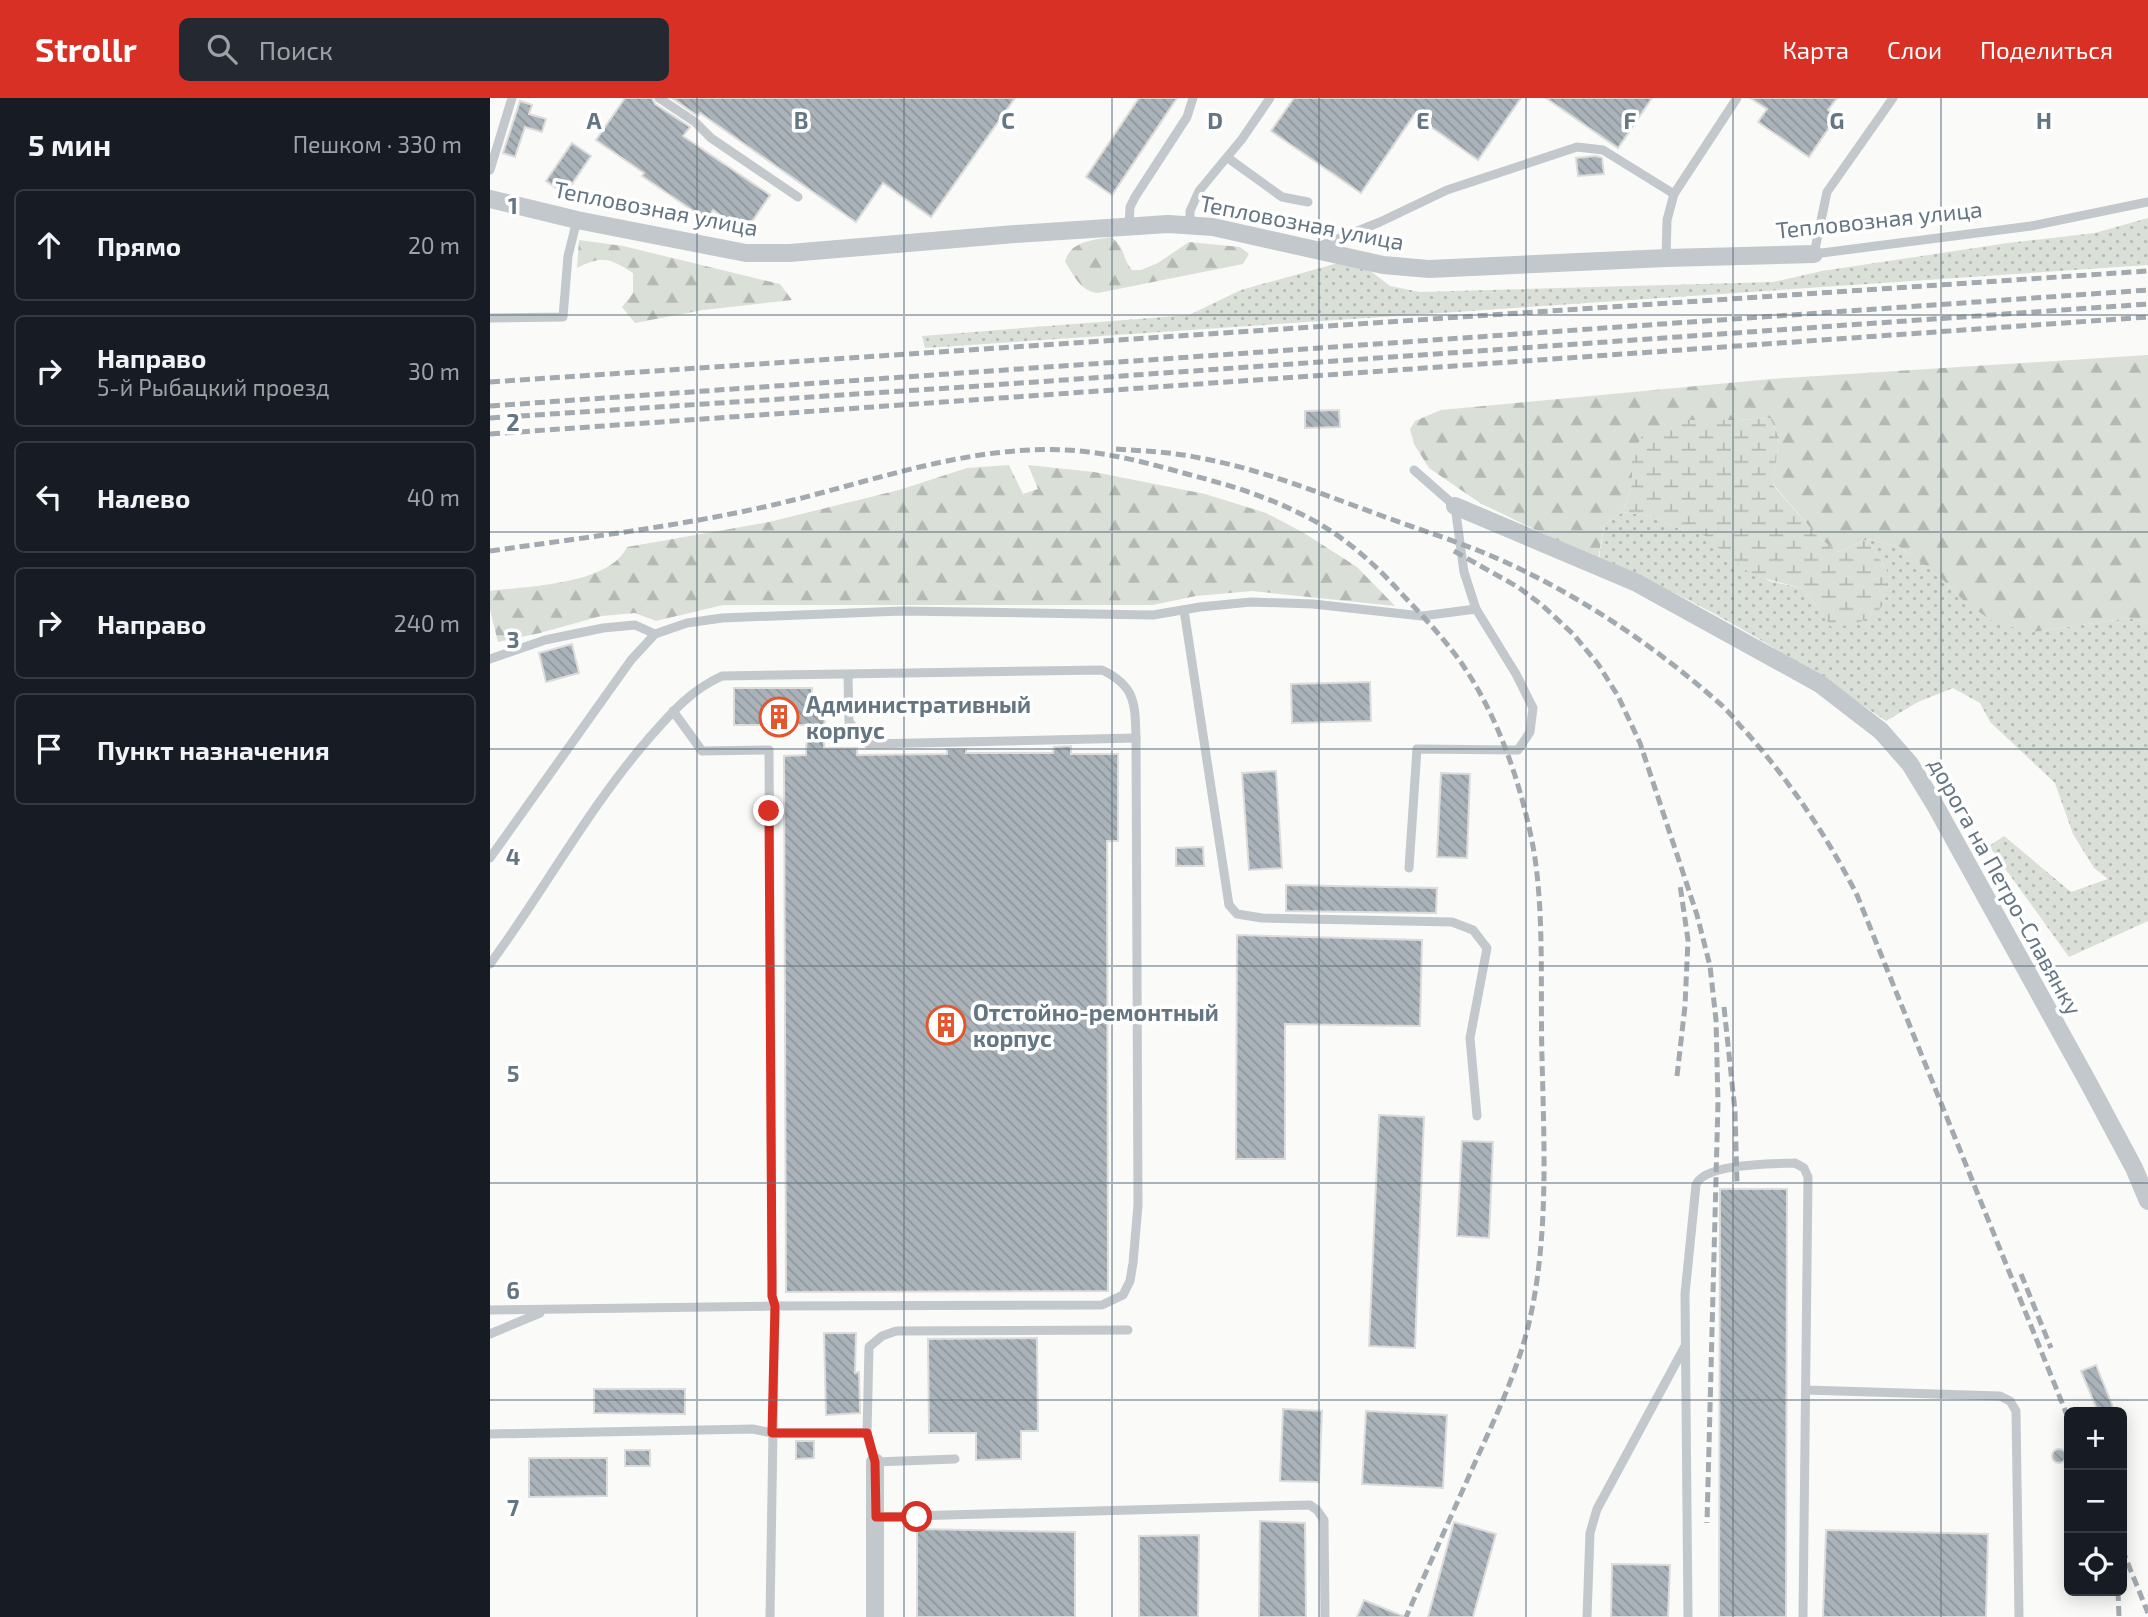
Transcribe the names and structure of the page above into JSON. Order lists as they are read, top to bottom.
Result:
{
  "streets": {
    "street": ["Тепловозная улица", "дорога на Петро-Славянку"]
  },
  "places": {
    "building": ["Административный корпус", "Отстойно-ремонтный корпус"]
  },
  "page": {
    "header": "Strollr",
    "search": "Поиск",
    "nav": ["Карта", "Слои", "Поделиться"],
    "heading": ["5 мин", "Пешком · 330 m"],
    "list": [
      ["Прямо", "20 m"],
      ["Направо", "5-й Рыбацкий проезд", "30 m"],
      ["Налево", "40 m"],
      ["Направо", "240 m"],
      "Пункт назначения"
    ],
    "map_buttons": ["+", "−"]
  },
  "grid": {
    "columns": [
      "A",
      "B",
      "C",
      "D",
      "E",
      "F",
      "G",
      "H"
    ],
    "rows": [
      "1",
      "2",
      "3",
      "4",
      "5",
      "6",
      "7"
    ]
  }
}
